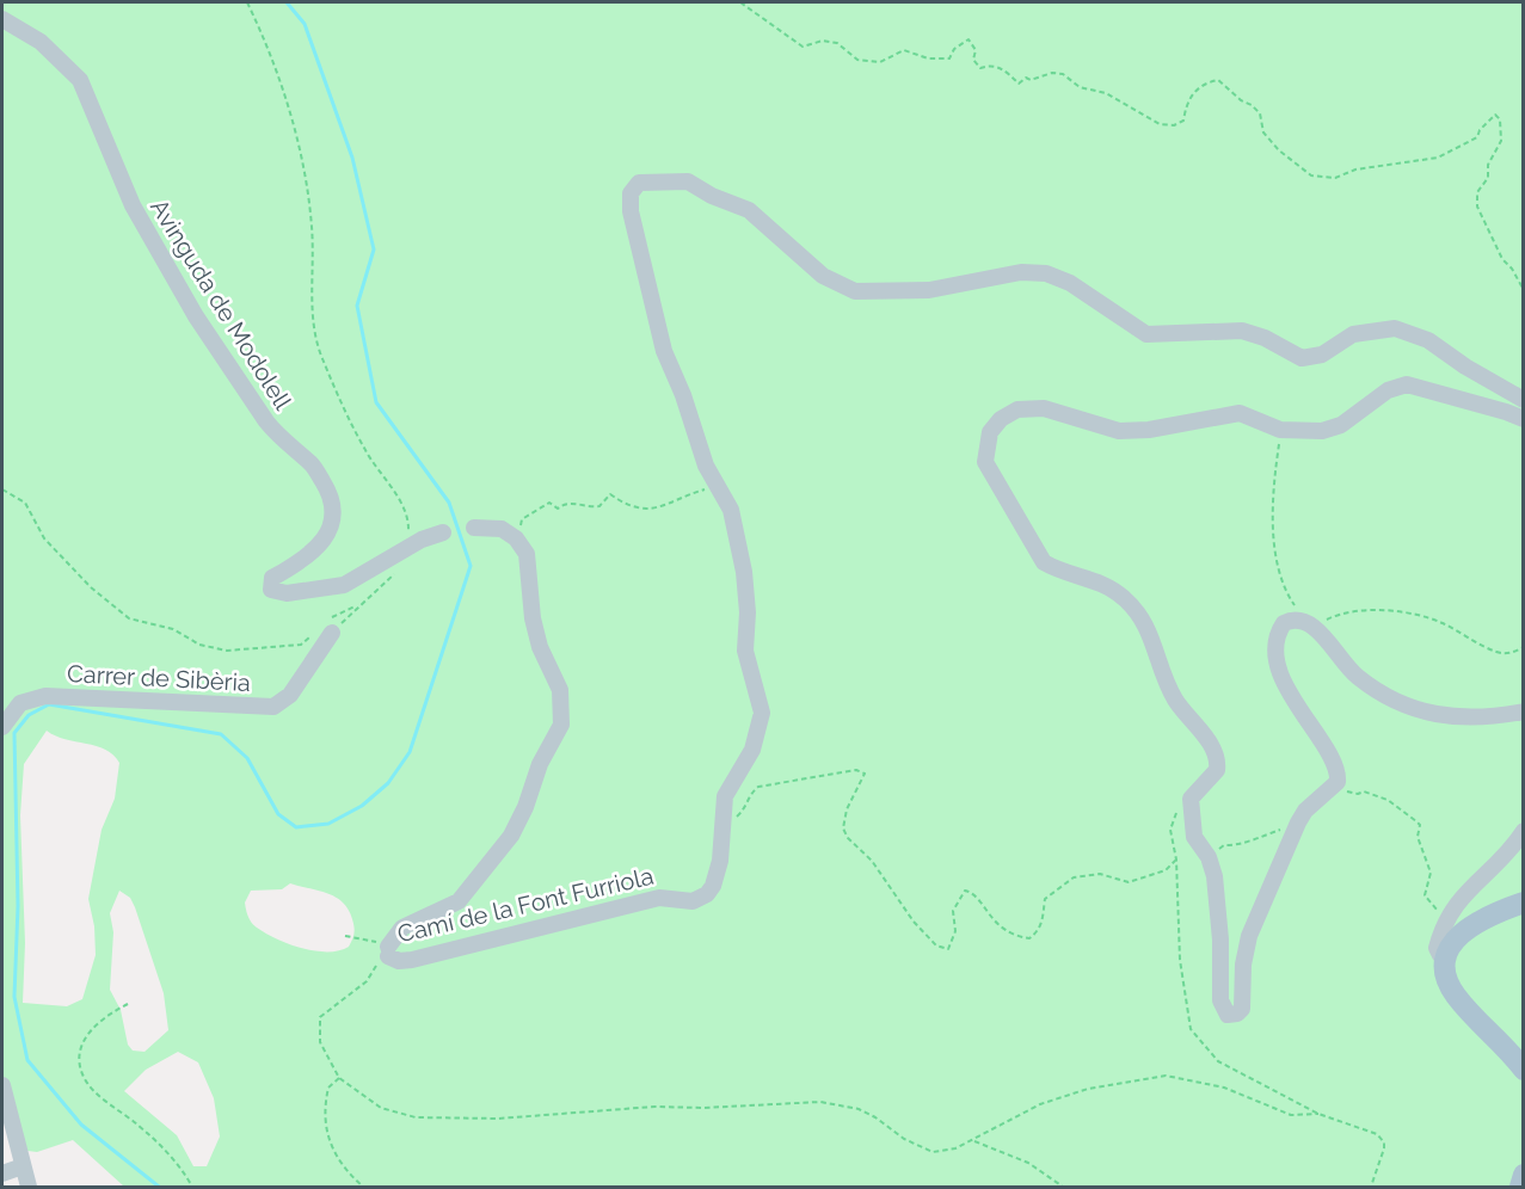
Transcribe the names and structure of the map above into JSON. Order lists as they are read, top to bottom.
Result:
{
  "streets": {
    "street": ["Avinguda de Modolell", "Carrer de Sibèria", "Camí de la Font Furriola"]
  }
}
